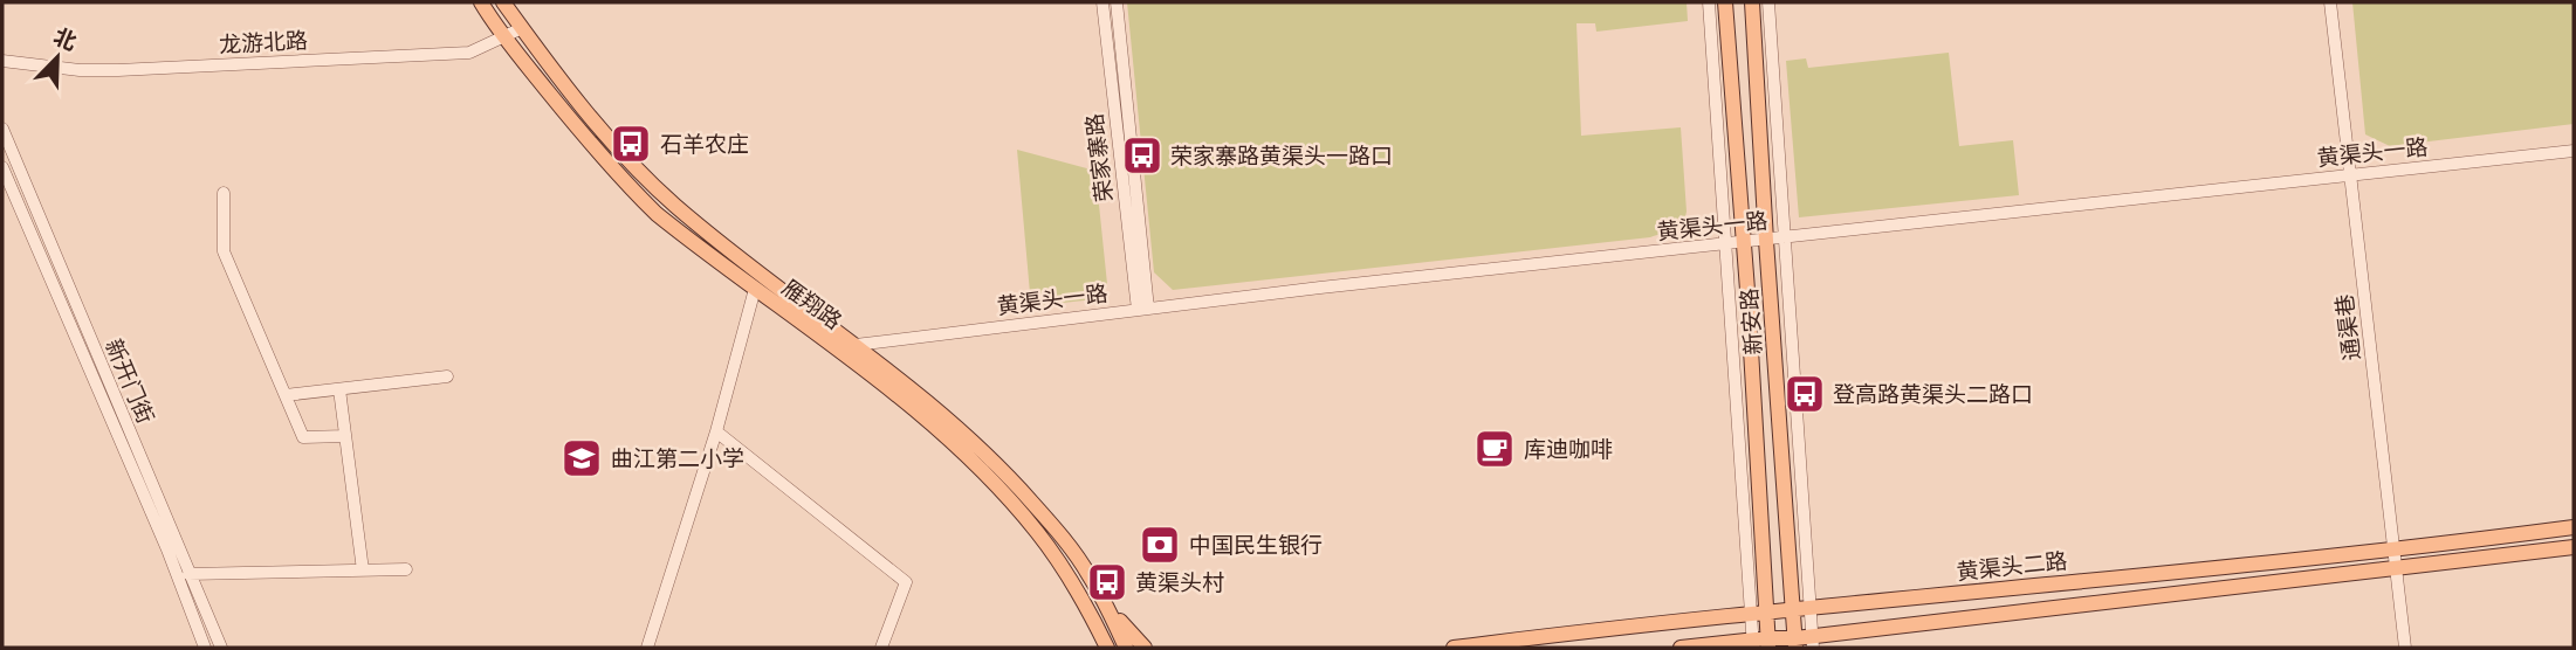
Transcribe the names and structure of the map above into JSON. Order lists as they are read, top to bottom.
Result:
{
  "streets": {
    "main road": ["雁翔路", "新安路", "黄渠头二路"],
    "street": [
      "龙游北路",
      "黄渠头一路",
      "荣家寨路",
      "通渠巷",
      "新开门街"
    ]
  },
  "crossings": [
    ["龙游北路", "雁翔路"],
    ["黄渠头一路", "荣家寨路"],
    ["黄渠头一路", "雁翔路"],
    ["黄渠头一路", "新安路"],
    ["黄渠头一路", "通渠巷"],
    ["新安路", "黄渠头二路"],
    ["通渠巷", "黄渠头二路"]
  ],
  "places": {
    "bus stop": [
      "石羊农庄",
      "荣家寨路黄渠头一路口",
      "登高路黄渠头二路口",
      "黄渠头村"
    ],
    "cafe": ["库迪咖啡"],
    "school or university": ["曲江第二小学"],
    "bank": ["中国民生银行"]
  },
  "north": "top right"
}
